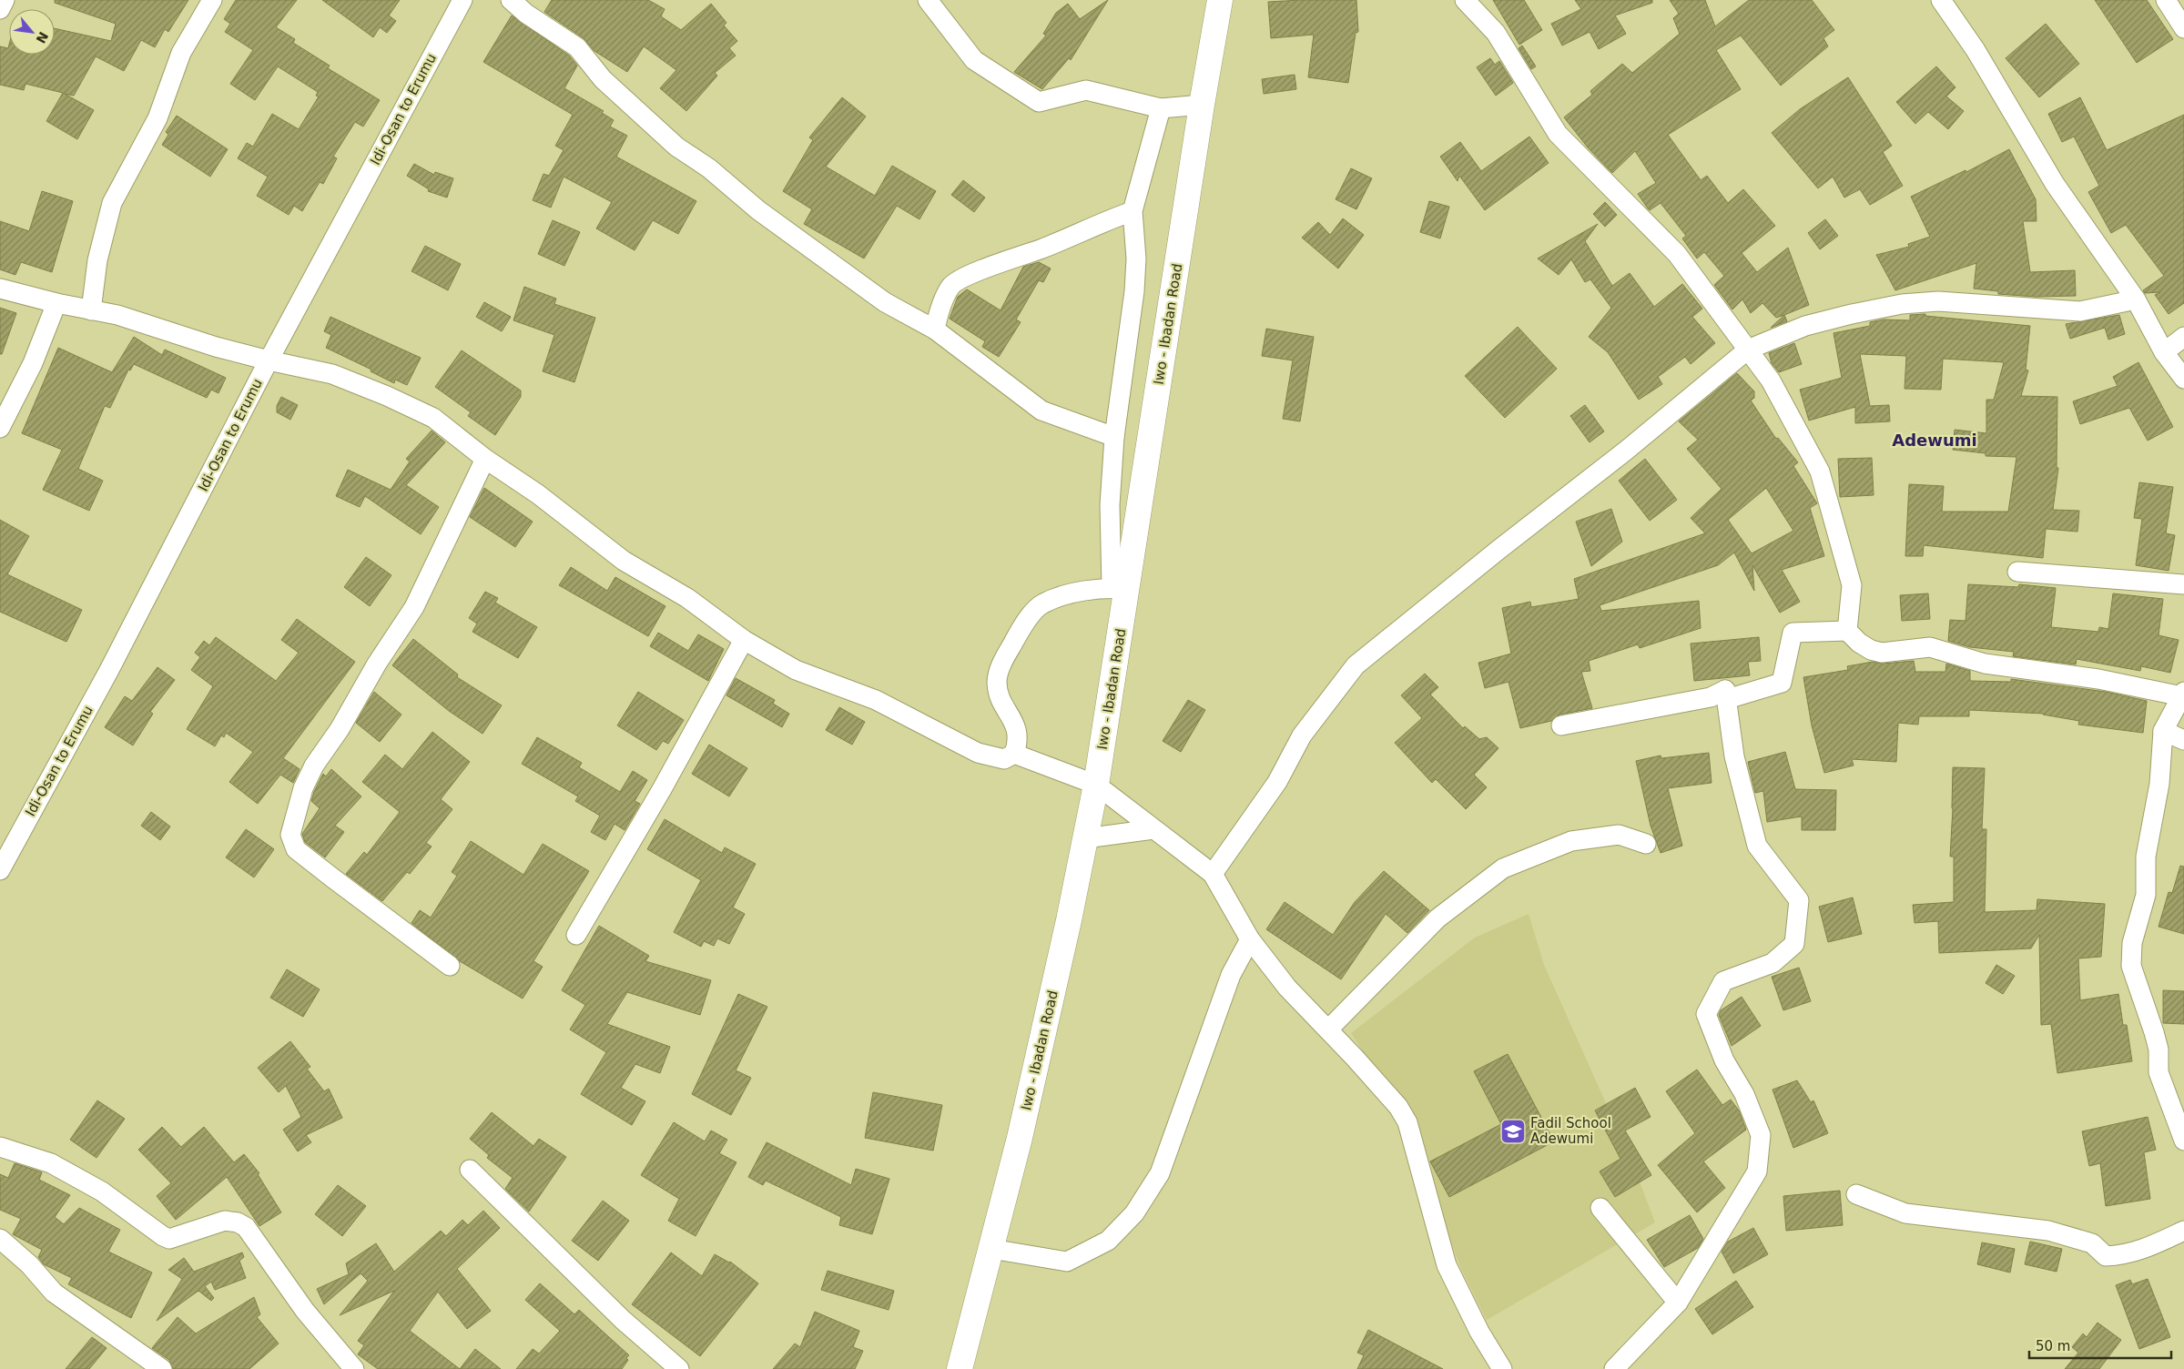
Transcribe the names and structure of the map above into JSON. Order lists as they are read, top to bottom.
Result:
{
  "streets": {
    "main road": ["Iwo - Ibadan Road"],
    "street": ["Idi-Osan to Erumu"]
  },
  "districts": ["Adewumi"],
  "places": {
    "school or university": ["Fadil School Adewumi"]
  },
  "scale_bar": "50 m",
  "north": "bottom right"
}
